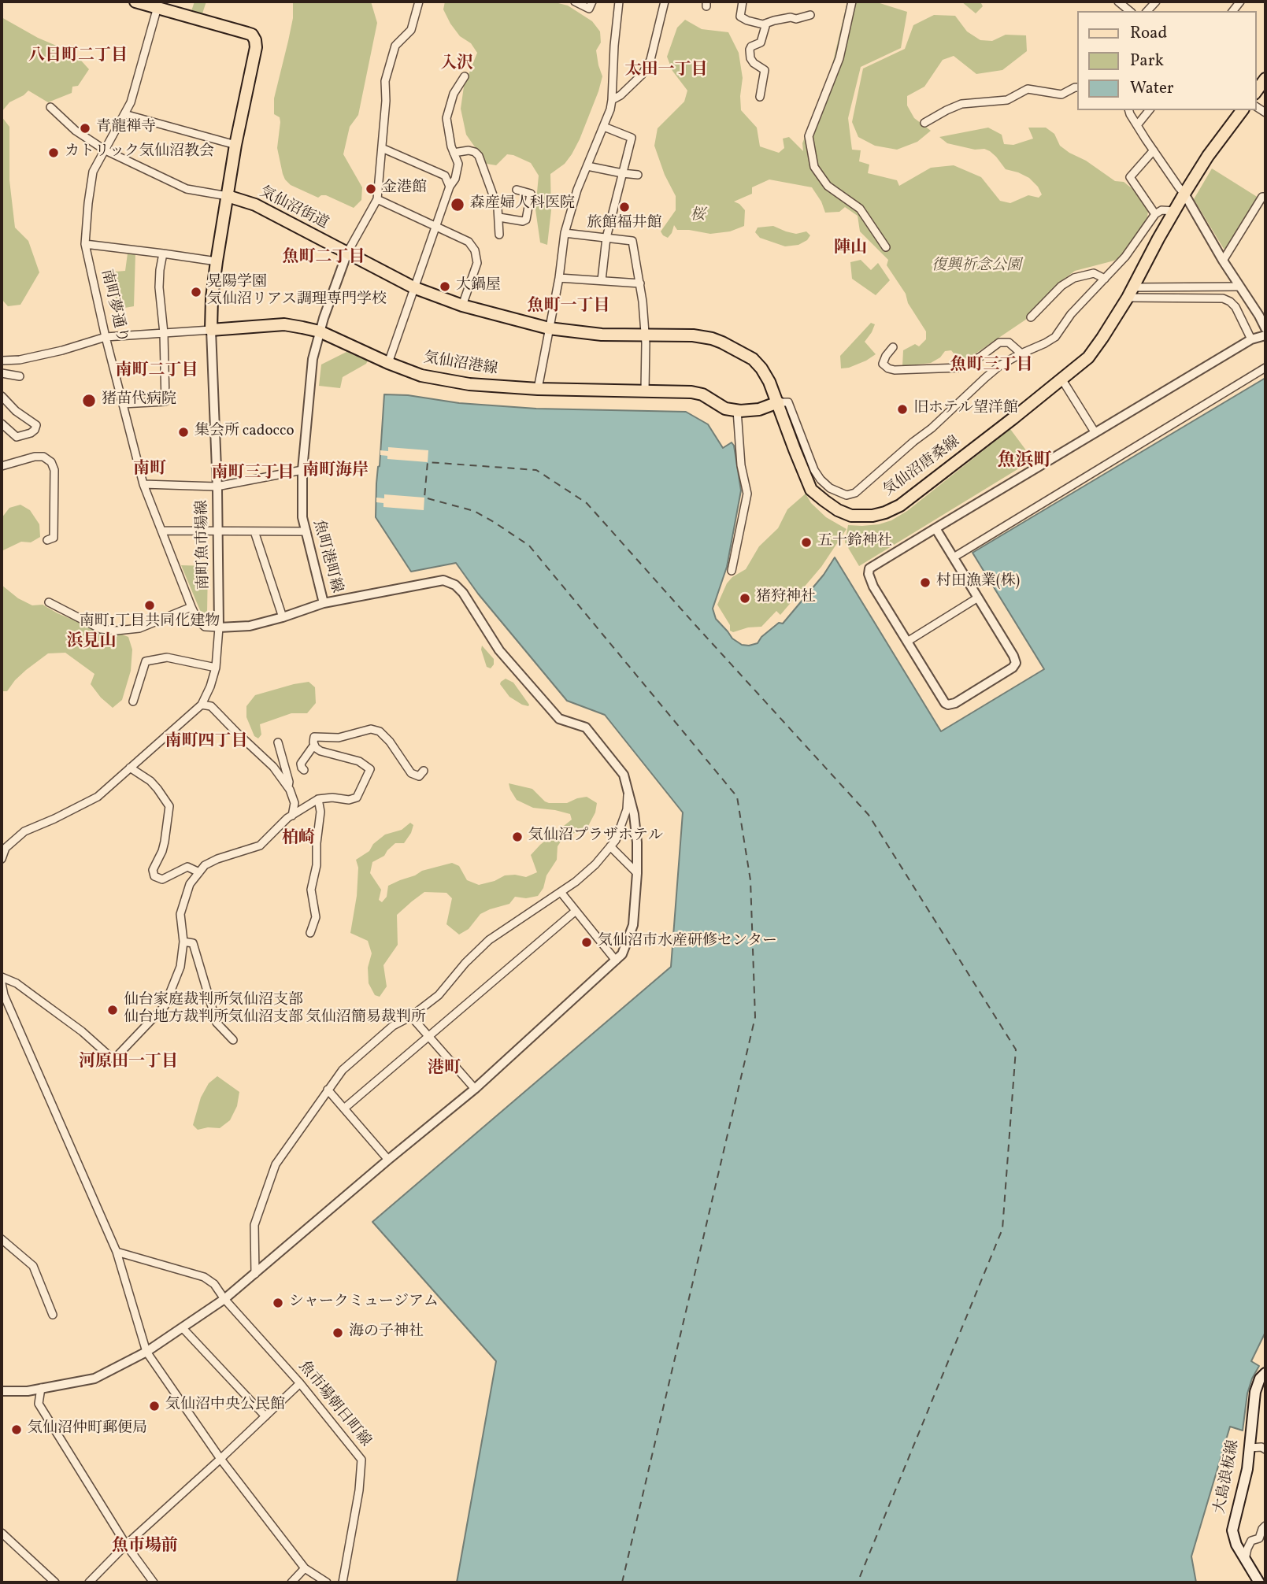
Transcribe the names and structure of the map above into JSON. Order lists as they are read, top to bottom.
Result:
{
  "streets": {
    "main road": [
      "気仙沼街道",
      "気仙沼港線",
      "気仙沼唐桑線",
      "大島浪板線"
    ],
    "street": [
      "南町夢通り",
      "南町魚市場線",
      "魚町港町線",
      "魚市場朝日町線"
    ]
  },
  "crossings": [
    ["気仙沼街道", "気仙沼唐桑線"],
    ["気仙沼街道", "魚町港町線"],
    ["南町夢通り", "南町魚市場線"],
    ["気仙沼港線", "気仙沼唐桑線"],
    ["気仙沼港線", "南町魚市場線"],
    ["気仙沼港線", "魚町港町線"]
  ],
  "districts": [
    "八日町二丁目",
    "入沢",
    "太田一丁目",
    "陣山",
    "魚町二丁目",
    "魚町一丁目",
    "魚町三丁目",
    "南町二丁目",
    "魚浜町",
    "南町",
    "南町海岸",
    "南町三丁目",
    "浜見山",
    "南町四丁目",
    "柏崎",
    "河原田一丁目",
    "港町",
    "魚市場前"
  ],
  "parks": ["桜", "復興祈念公園"],
  "places": [
    "青龍禅寺",
    "カトリック気仙沼教会",
    "金港館",
    "森産婦人科医院",
    "旅館福井館",
    "大鍋屋",
    "晃陽学園 気仙沼リアス調理専門学校",
    "猪苗代病院",
    "旧ホテル望洋館",
    "集会所 cadocco",
    "五十鈴神社",
    "村田漁業(株)",
    "猪狩神社",
    "南町1丁目共同化建物",
    "気仙沼プラザホテル",
    "気仙沼市水産研修センター",
    "仙台家庭裁判所気仙沼支部 仙台地方裁判所気仙沼支部 気仙沼簡易裁判所",
    "シャークミュージアム",
    "海の子神社",
    "気仙沼中央公民館",
    "気仙沼仲町郵便局"
  ],
  "legend": ["Road", "Park", "Water"]
}
